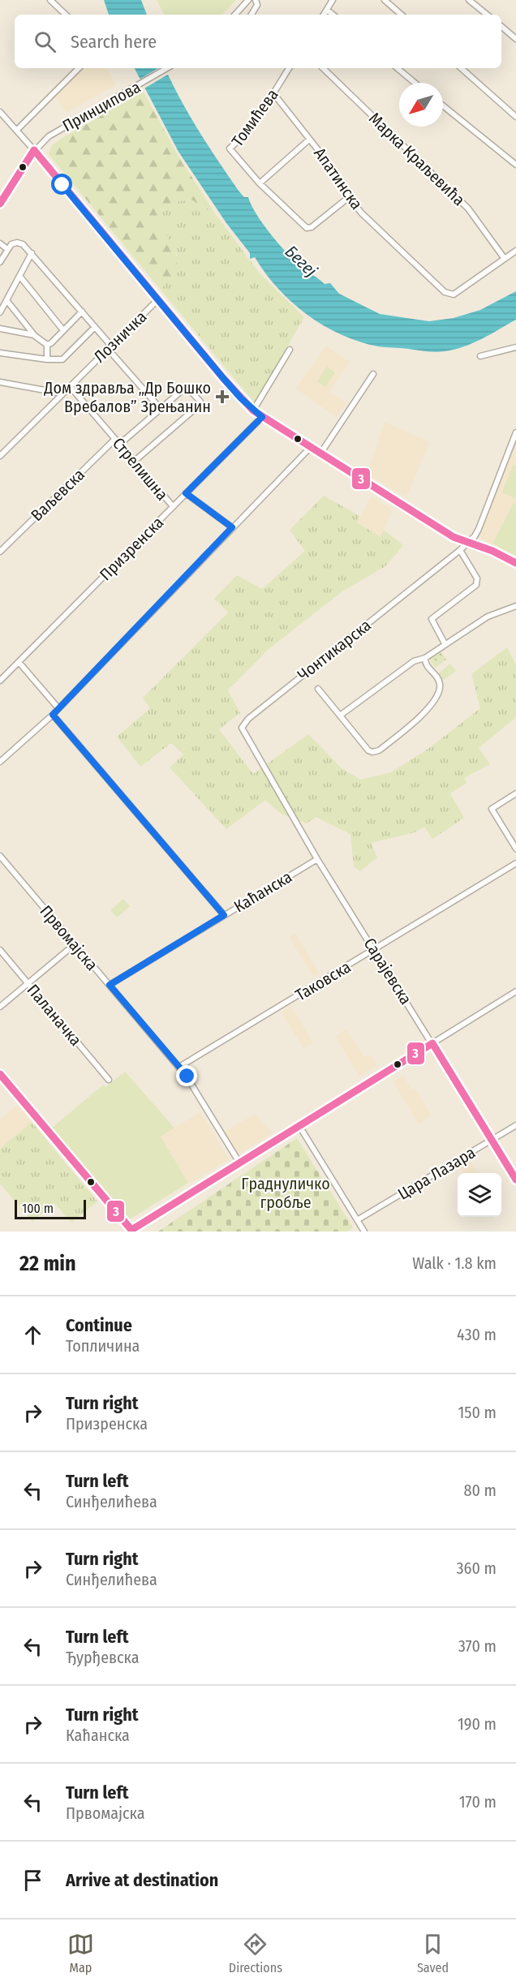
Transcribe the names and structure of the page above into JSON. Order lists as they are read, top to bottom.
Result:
{
  "streets": {
    "street": [
      "Принципова",
      "Томићева",
      "Марка Краљевића",
      "Апатинска",
      "Лозничка",
      "Стрелишна",
      "Ваљевска",
      "Призренска",
      "Чонтикарска",
      "Каћанска",
      "Првомајска",
      "Сарајевска",
      "Таковска",
      "Паланачка",
      "Цара Лазара"
    ]
  },
  "crossings": [
    ["Томићева", "Апатинска"],
    ["Марка Краљевића", "Апатинска"],
    ["Лозничка", "Стрелишна"],
    ["Стрелишна", "Ваљевска"],
    ["Стрелишна", "Призренска"],
    ["Чонтикарска", "Сарајевска"],
    ["Каћанска", "Првомајска"],
    ["Каћанска", "Сарајевска"],
    ["Првомајска", "Таковска"],
    ["Сарајевска", "Таковска"],
    ["Сарајевска", "Цара Лазара"]
  ],
  "water": ["Бегеј"],
  "parks": ["Граднуличко гробље"],
  "places": {
    "health": ["Дом здравља „Др Бошко Вребалов” Зрењанин"]
  },
  "lines": ["transit line 3"],
  "scale_bar": "100 m",
  "north": "bottom left",
  "page": {
    "search": "Search here",
    "scale": "100 m",
    "heading": ["22 min", "Walk · 1.8 km"],
    "list": [
      ["Continue", "Топличина", "430 m"],
      ["Turn right", "Призренска", "150 m"],
      ["Turn left", "Синђелићева", "80 m"],
      ["Turn right", "Синђелићева", "360 m"],
      ["Turn left", "Ђурђевска", "370 m"],
      ["Turn right", "Каћанска", "190 m"],
      ["Turn left", "Првомајска", "170 m"],
      "Arrive at destination"
    ],
    "nav": ["Map", "Directions", "Saved"]
  }
}
